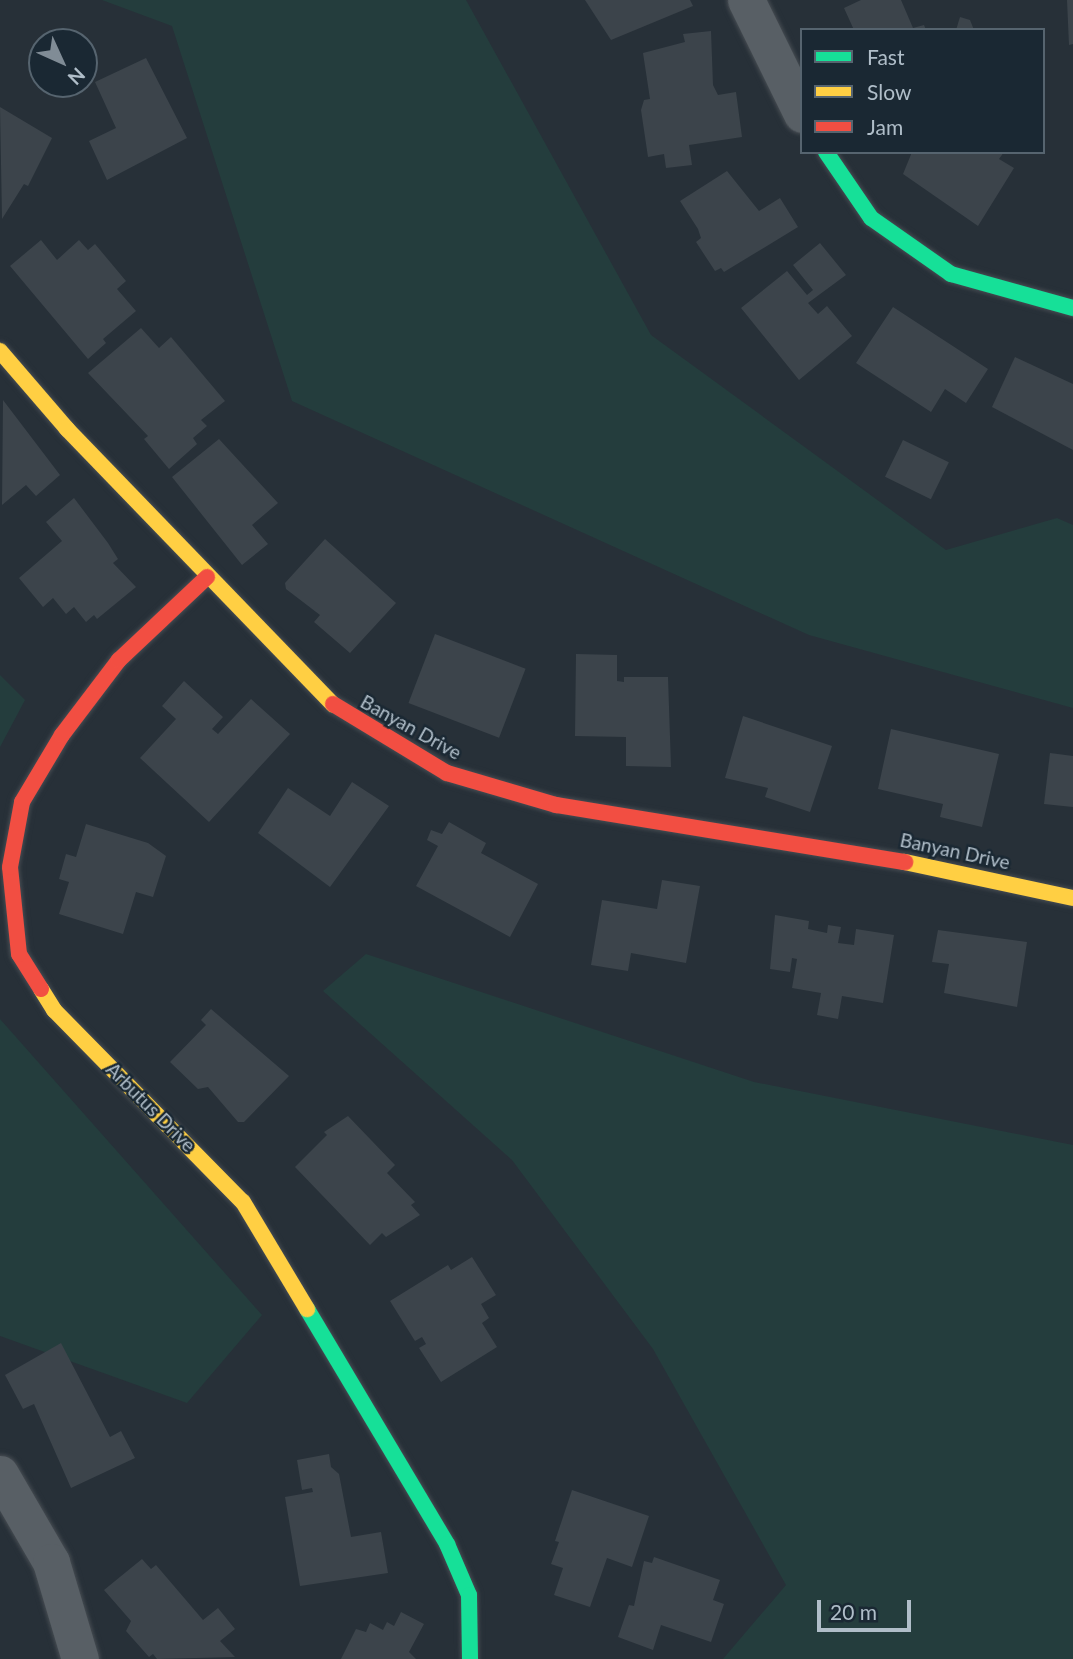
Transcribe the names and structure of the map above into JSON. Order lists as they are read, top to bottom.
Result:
{
  "streets": {
    "street": ["Banyan Drive", "Arbutus Drive"]
  },
  "crossings": [
    ["Banyan Drive", "Arbutus Drive"]
  ],
  "legend": ["Fast", "Slow", "Jam"],
  "scale_bar": "20 m",
  "north": "bottom right"
}
